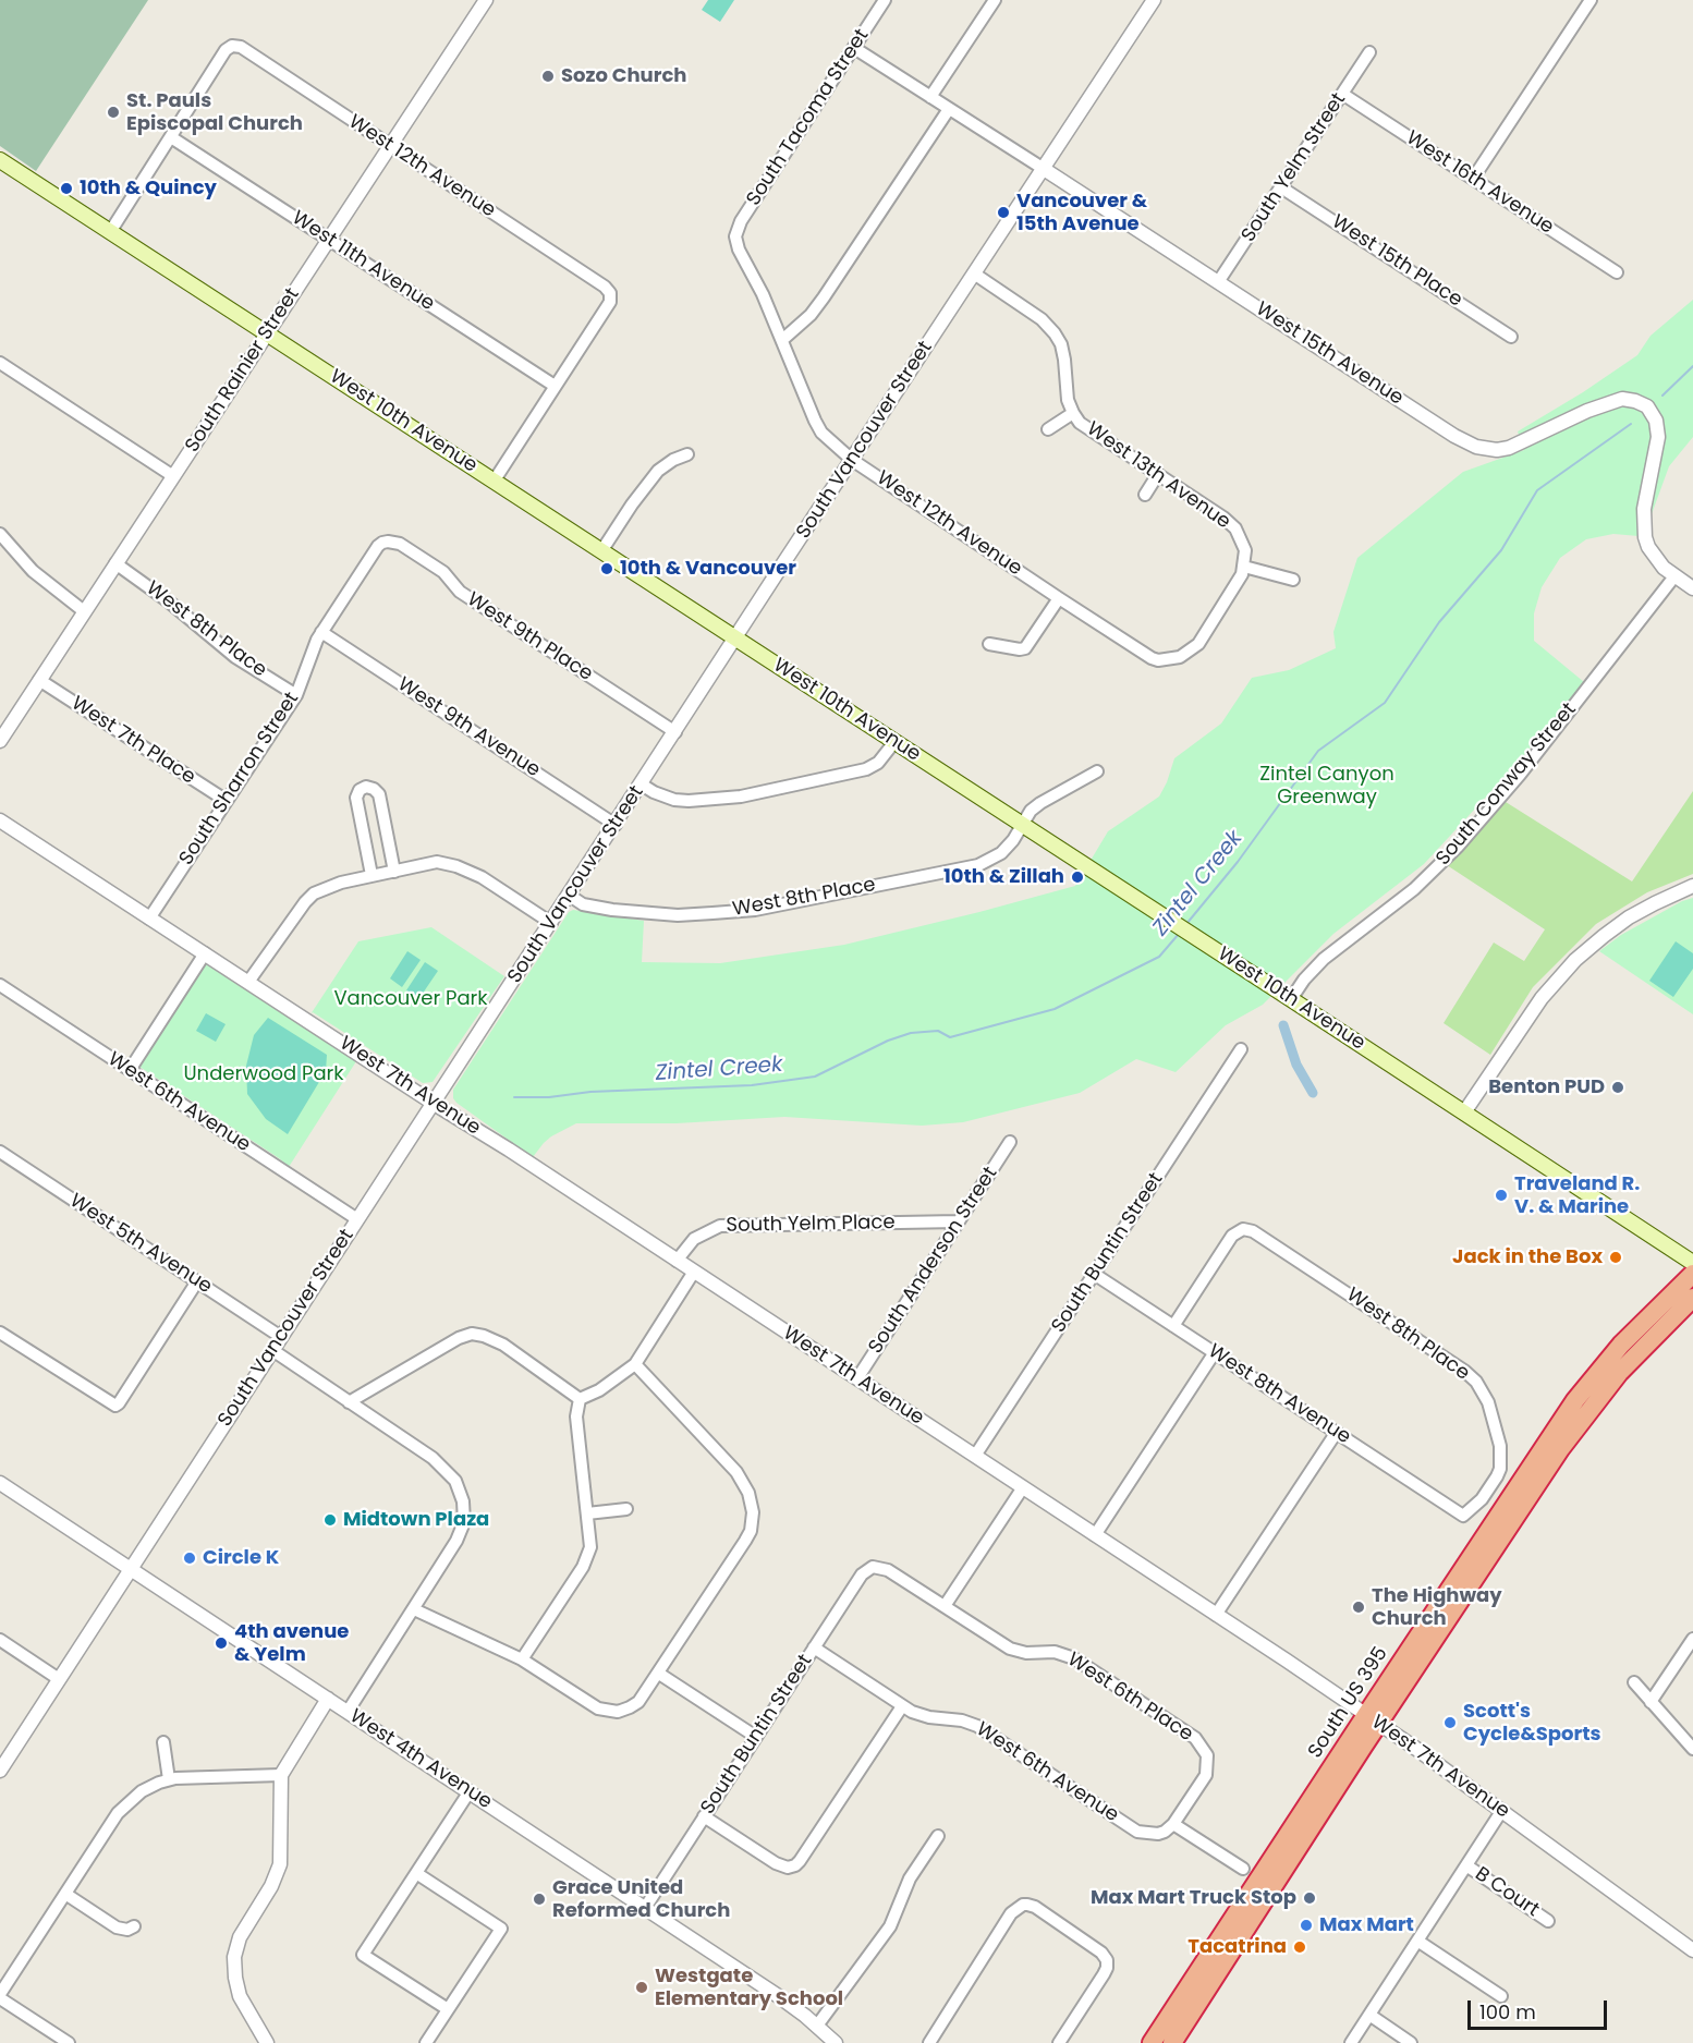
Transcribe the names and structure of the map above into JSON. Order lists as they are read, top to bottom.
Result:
{
  "streets": {
    "highway": ["South US 395"],
    "main road": ["West 10th Avenue"],
    "street": [
      "South Tacoma Street",
      "West 12th Avenue",
      "South Yelm Street",
      "West 16th Avenue",
      "West 11th Avenue",
      "West 15th Place",
      "West 15th Avenue",
      "South Rainier Street",
      "South Vancouver Street",
      "West 13th Avenue",
      "West 8th Place",
      "West 9th Place",
      "West 9th Avenue",
      "West 7th Place",
      "South Sharron Street",
      "South Conway Street",
      "West 7th Avenue",
      "West 6th Avenue",
      "South Yelm Place",
      "West 5th Avenue",
      "South Buntin Street",
      "South Anderson Street",
      "West 8th Avenue",
      "West 6th Place",
      "West 4th Avenue",
      "B Court"
    ]
  },
  "crossings": [
    ["South Tacoma Street", "West 12th Avenue"],
    ["South Tacoma Street", "West 15th Avenue"],
    ["West 12th Avenue", "West 11th Avenue"],
    ["West 12th Avenue", "South Rainier Street"],
    ["West 12th Avenue", "South Vancouver Street"],
    ["West 12th Avenue", "West 13th Avenue"],
    ["South Yelm Street", "West 16th Avenue"],
    ["South Yelm Street", "West 15th Place"],
    ["South Yelm Street", "West 15th Avenue"],
    ["West 11th Avenue", "South Rainier Street"],
    ["West 15th Avenue", "South Vancouver Street"],
    ["West 15th Avenue", "South Conway Street"],
    ["South Rainier Street", "West 10th Avenue"],
    ["South Rainier Street", "West 8th Place"],
    ["South Rainier Street", "West 7th Place"],
    ["West 10th Avenue", "South Vancouver Street"],
    ["West 10th Avenue", "West 8th Place"],
    ["West 10th Avenue", "South Conway Street"],
    ["South Vancouver Street", "West 13th Avenue"],
    ["South Vancouver Street", "West 8th Place"],
    ["South Vancouver Street", "West 9th Place"],
    ["South Vancouver Street", "West 9th Avenue"],
    ["South Vancouver Street", "West 7th Avenue"],
    ["South Vancouver Street", "West 6th Avenue"],
    ["South Vancouver Street", "West 5th Avenue"],
    ["South Vancouver Street", "West 4th Avenue"],
    ["West 8th Place", "South Sharron Street"],
    ["West 8th Place", "West 8th Avenue"],
    ["West 9th Place", "South Sharron Street"],
    ["West 9th Avenue", "South Sharron Street"],
    ["West 7th Place", "South Sharron Street"],
    ["South Sharron Street", "West 7th Avenue"],
    ["West 7th Avenue", "South Yelm Place"],
    ["West 7th Avenue", "South Buntin Street"],
    ["West 7th Avenue", "South Anderson Street"],
    ["West 7th Avenue", "South US 395"],
    ["West 6th Avenue", "South Buntin Street"],
    ["West 6th Avenue", "West 6th Place"],
    ["South Yelm Place", "South Anderson Street"],
    ["South Buntin Street", "West 8th Avenue"],
    ["South Buntin Street", "West 6th Place"],
    ["South Buntin Street", "West 4th Avenue"]
  ],
  "water": ["Zintel Creek"],
  "parks": ["Zintel Canyon Greenway", "Vancouver Park", "Underwood Park"],
  "places": [
    "Sozo Church",
    "St. Pauls Episcopal Church",
    "10th & Quincy",
    "Vancouver & 15th Avenue",
    "10th & Vancouver",
    "10th & Zillah",
    "Benton PUD",
    "Traveland R. V. & Marine",
    "Jack in the Box",
    "Midtown Plaza",
    "Circle K",
    "The Highway Church",
    "4th avenue & Yelm",
    "Scott's Cycle&Sports",
    "Max Mart Truck Stop",
    "Grace United Reformed Church",
    "Max Mart",
    "Tacatrina",
    "Westgate Elementary School"
  ],
  "scale_bar": "100 m"
}
